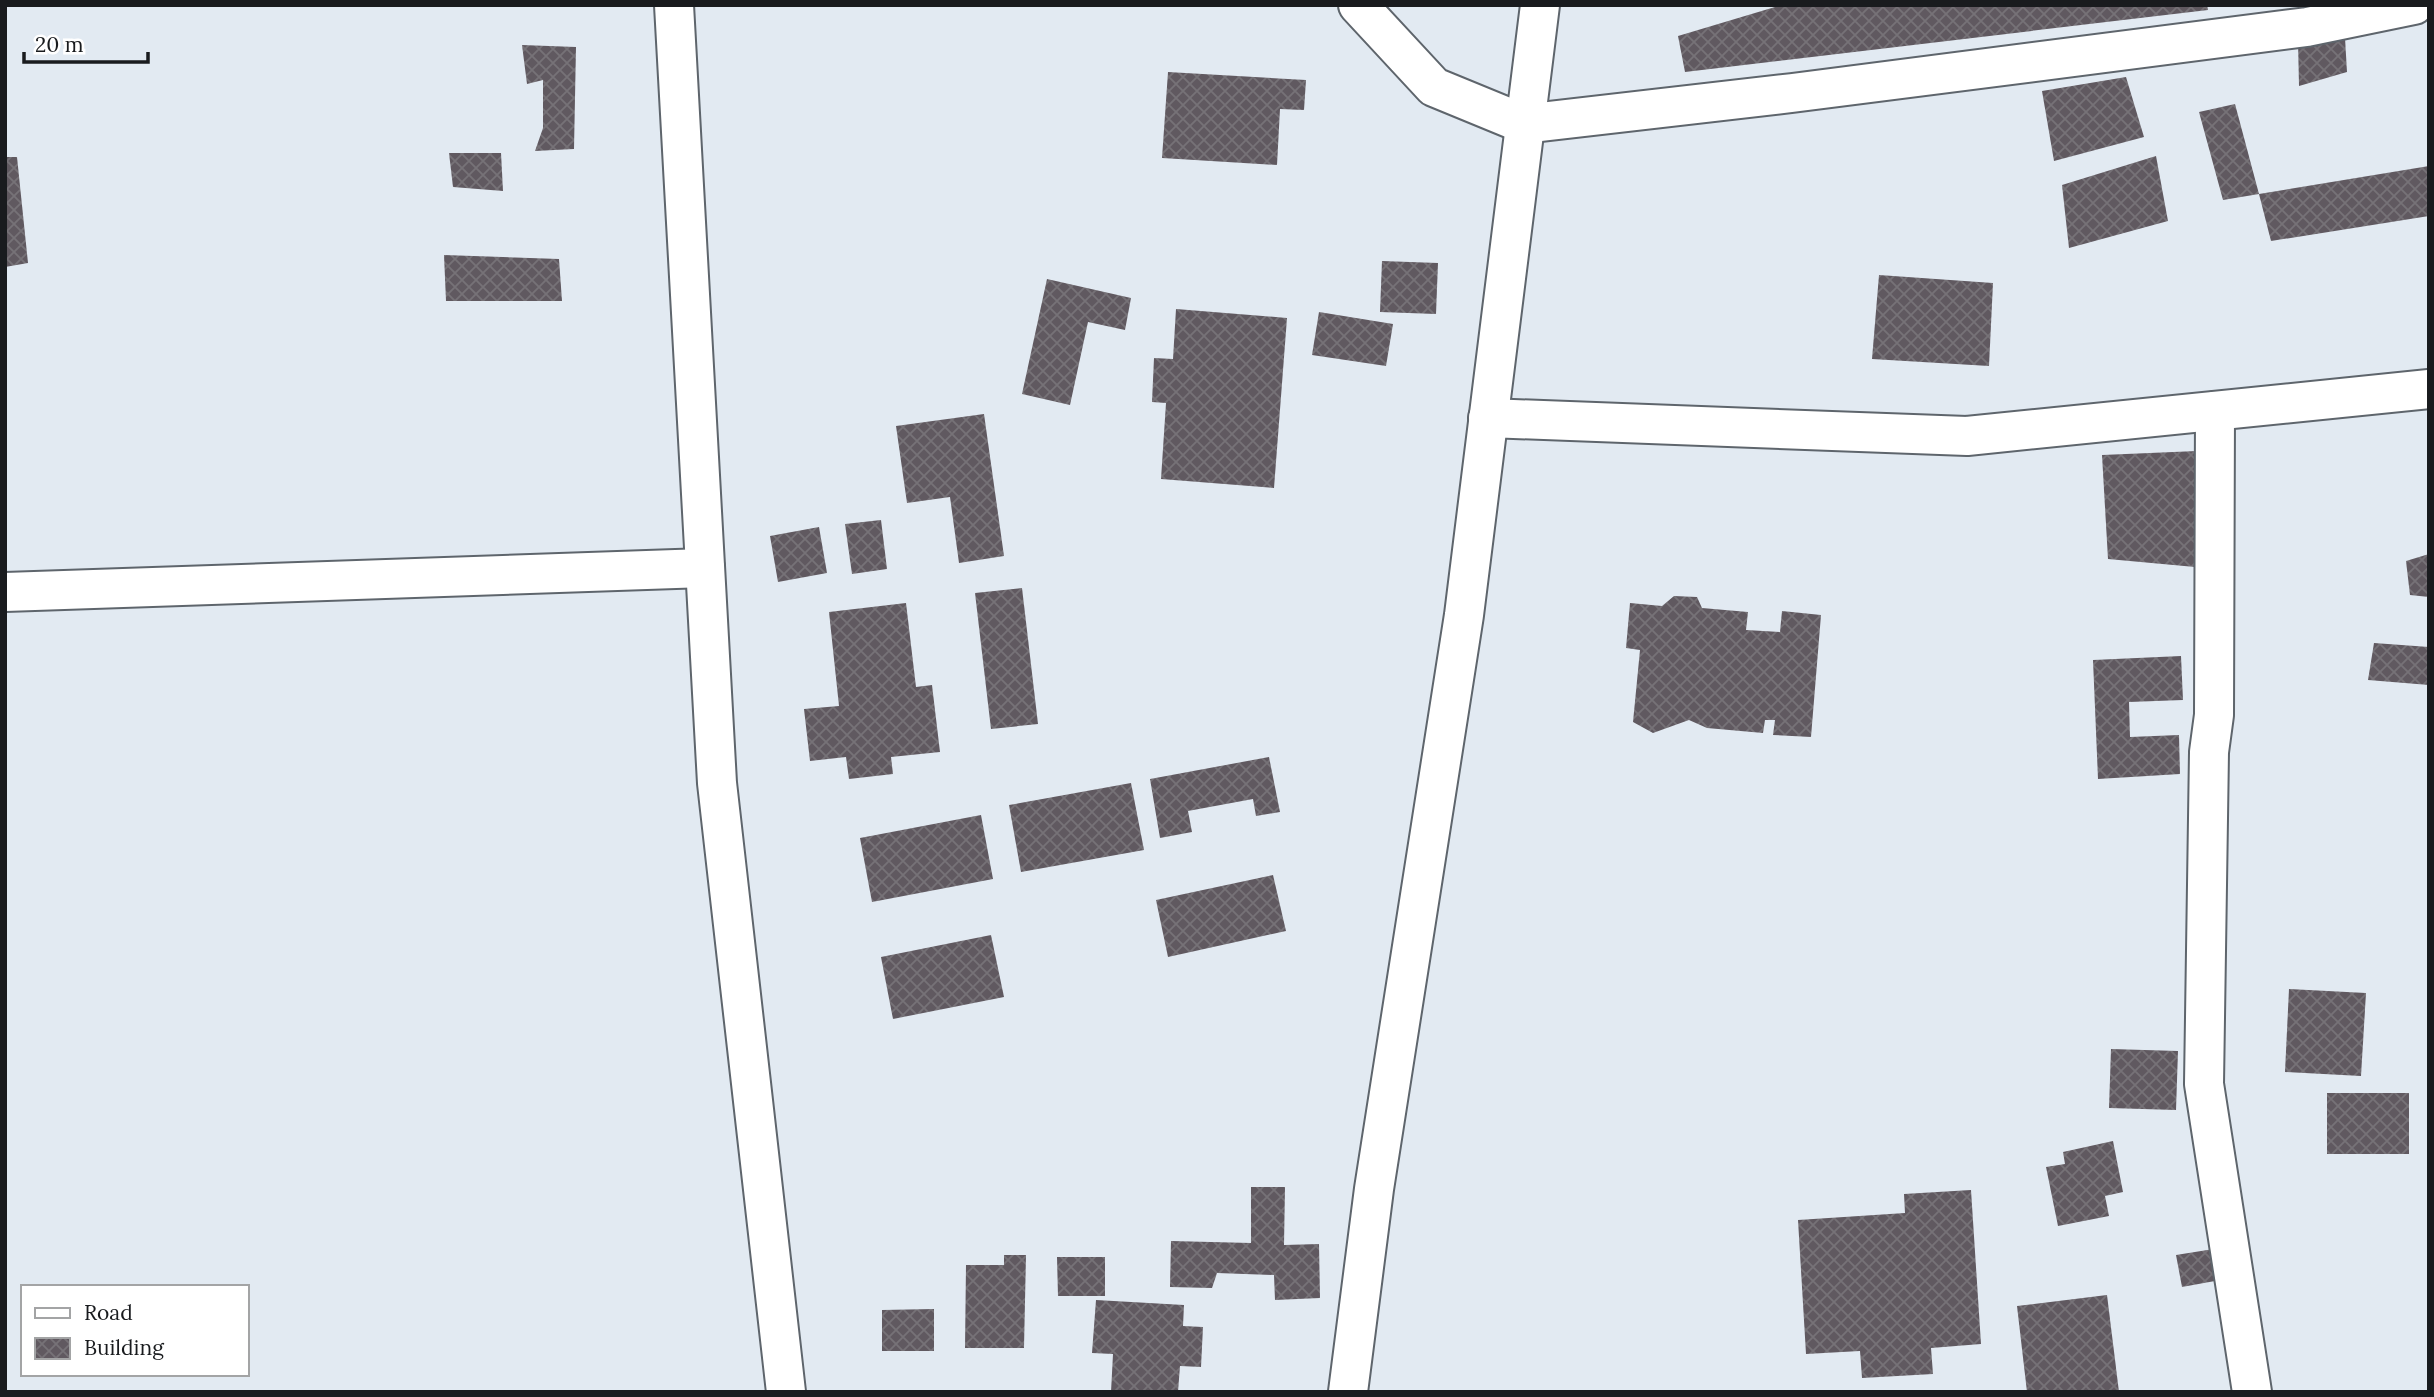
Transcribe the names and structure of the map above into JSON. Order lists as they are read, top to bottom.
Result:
{
  "legend": ["Road", "Building"],
  "scale_bar": "20 m"
}
